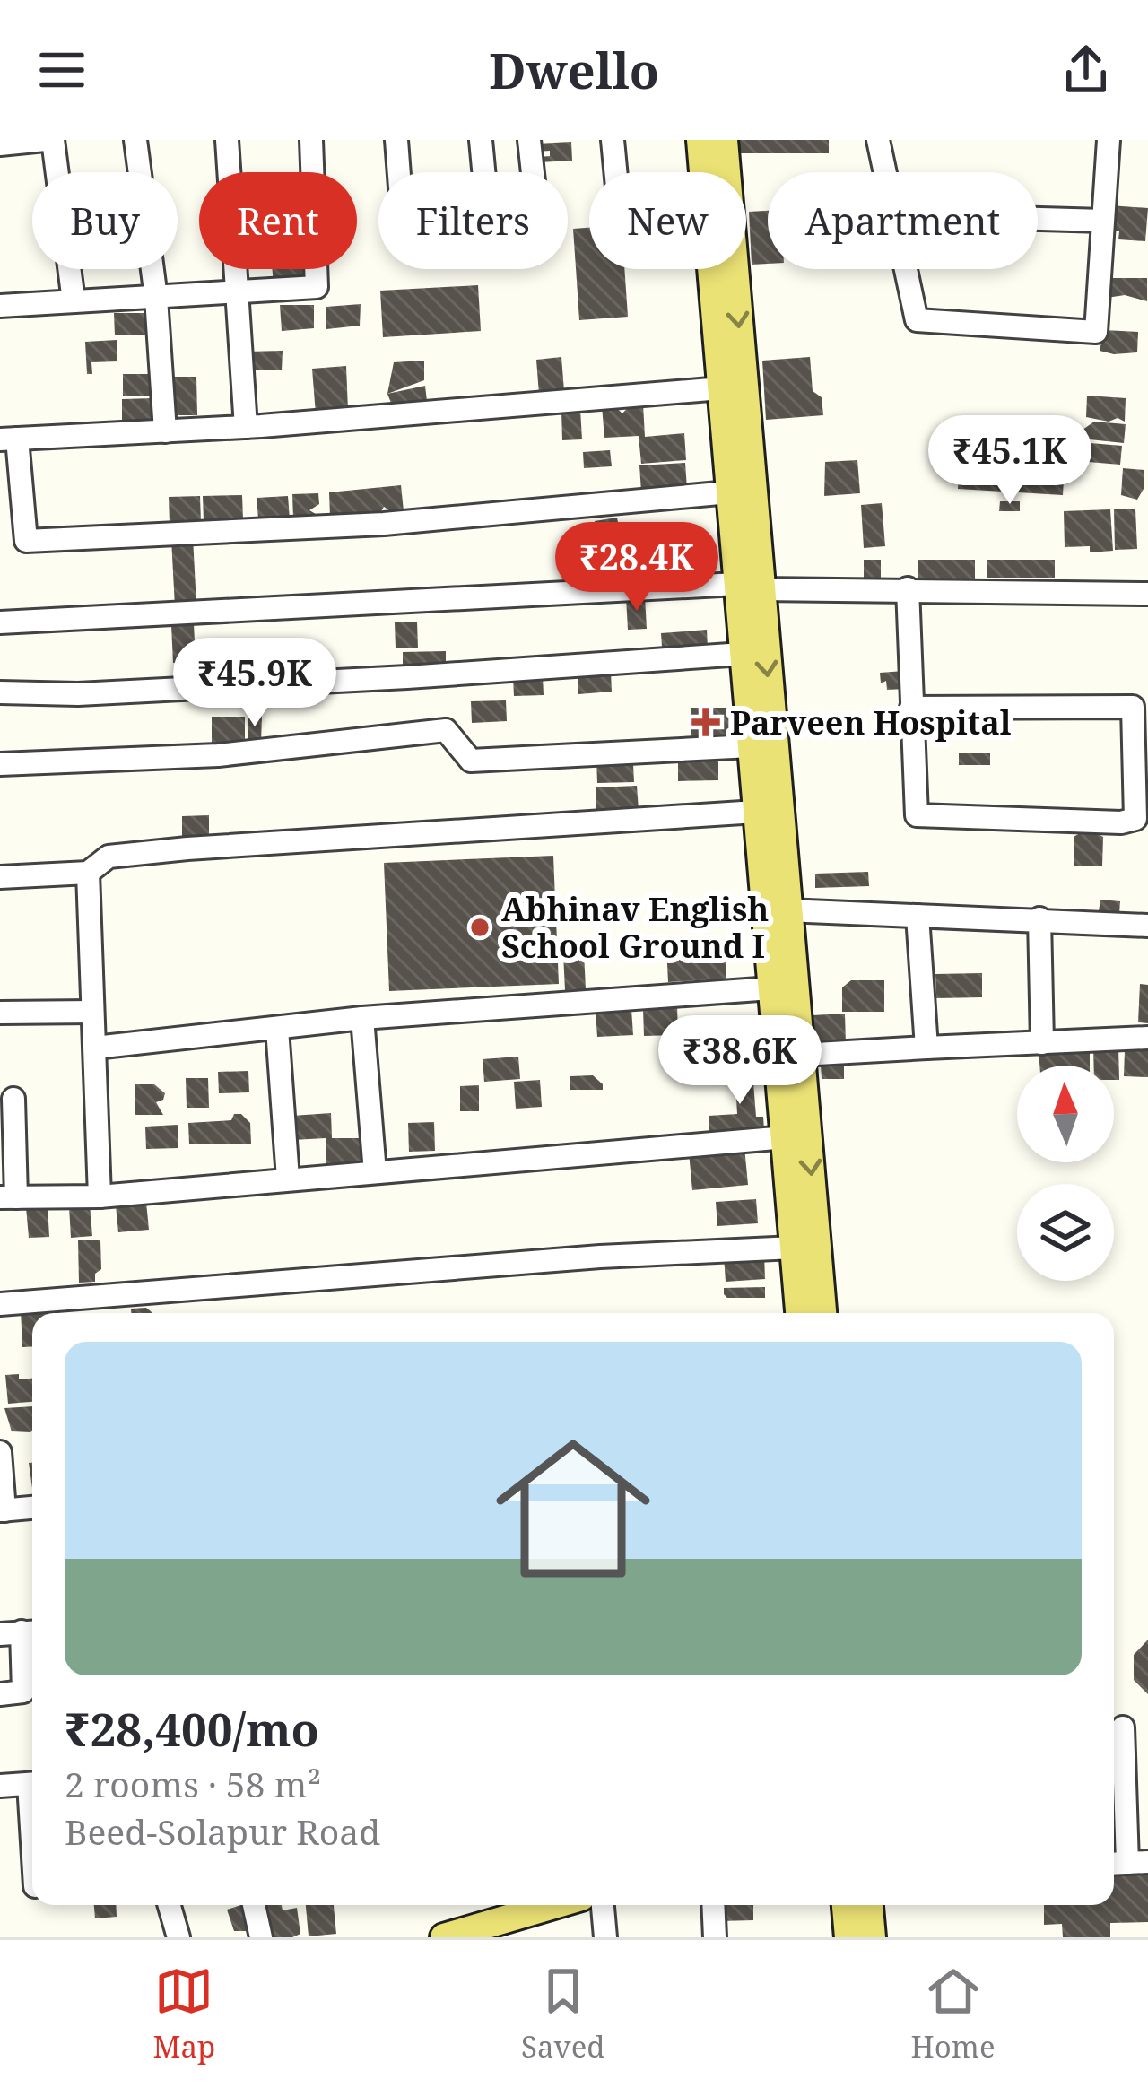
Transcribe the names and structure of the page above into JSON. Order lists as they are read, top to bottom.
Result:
{
  "places": {
    "health": ["Parveen Hospital"],
    "other": ["Abhinav English School Ground I"]
  },
  "north": "top",
  "page": {
    "header": "Dwello",
    "chip": [
      "Buy",
      "Rent",
      "Filters",
      "New",
      "Apartment"
    ],
    "price": [
      "₹45.1K",
      "₹28.4K",
      "₹45.9K",
      "₹38.6K"
    ],
    "list": [
      {
        "name": "₹28,400/mo",
        "note": "2 rooms · 58 m² · Beed-Solapur Road"
      }
    ],
    "tabs": ["Map", "Saved", "Home"]
  }
}
